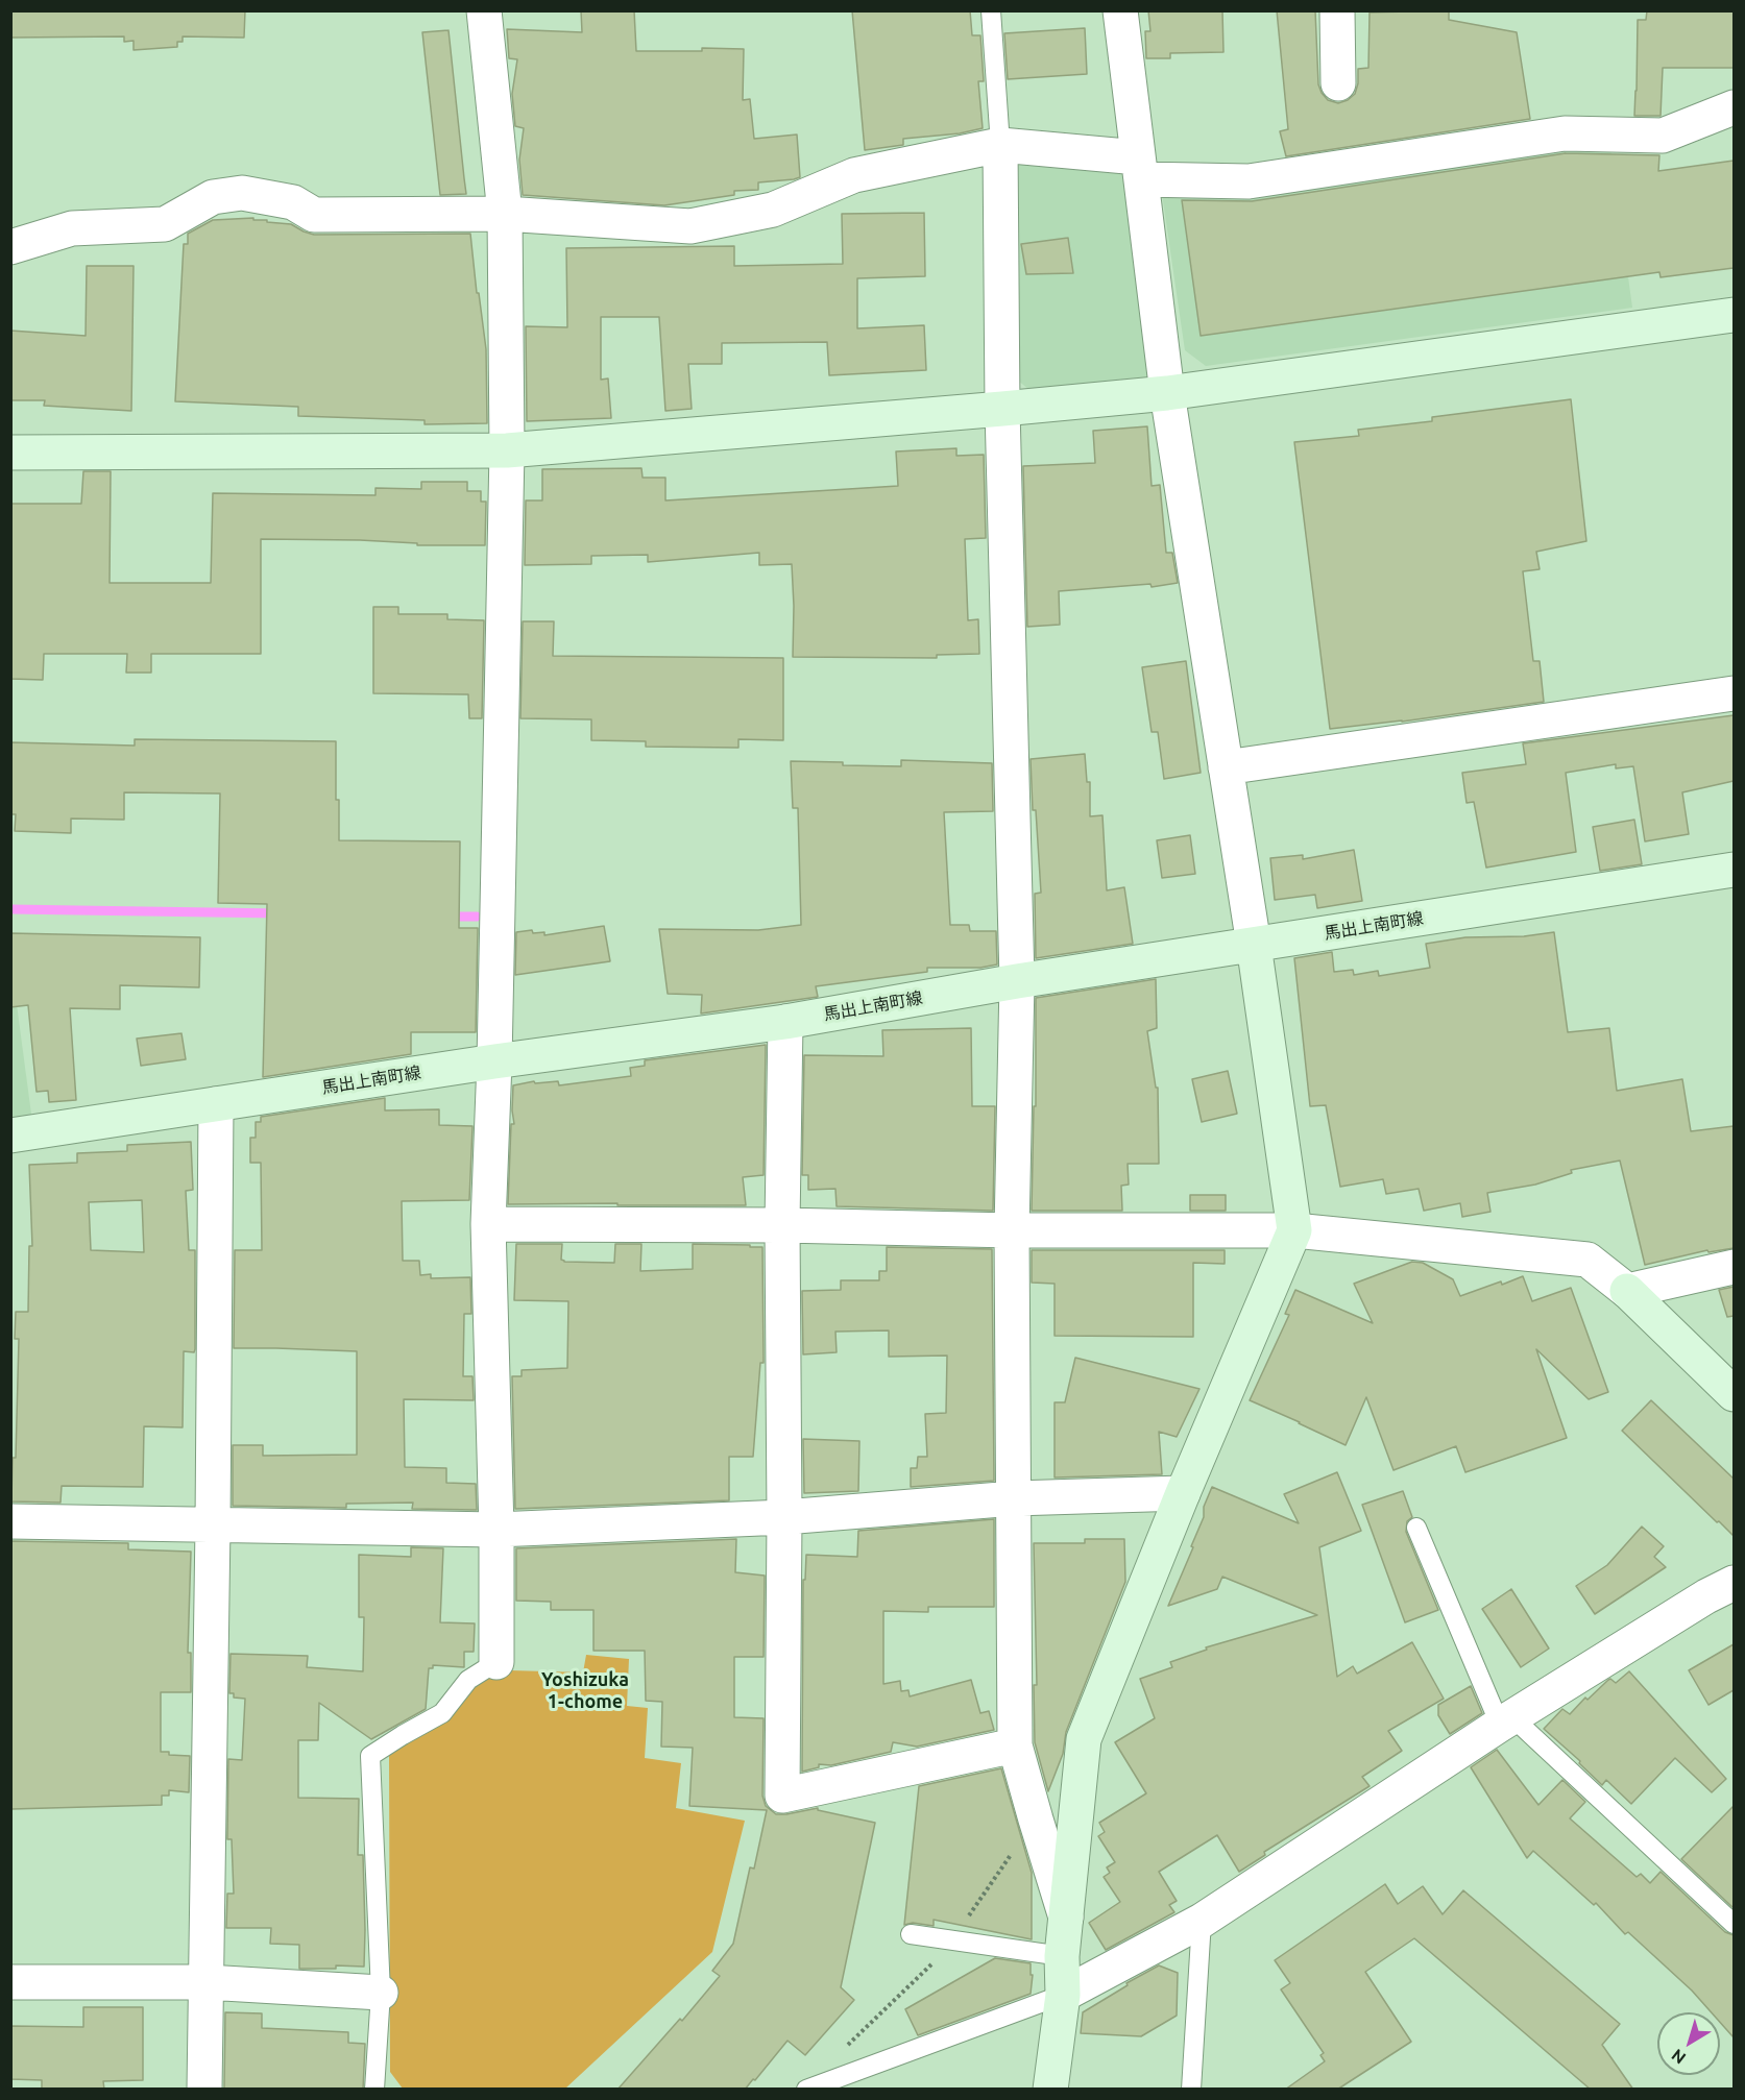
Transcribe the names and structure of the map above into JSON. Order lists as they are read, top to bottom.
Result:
{
  "streets": {
    "street": ["馬出上南町線"]
  },
  "districts": ["Yoshizuka 1-chome"],
  "north": "bottom left"
}
